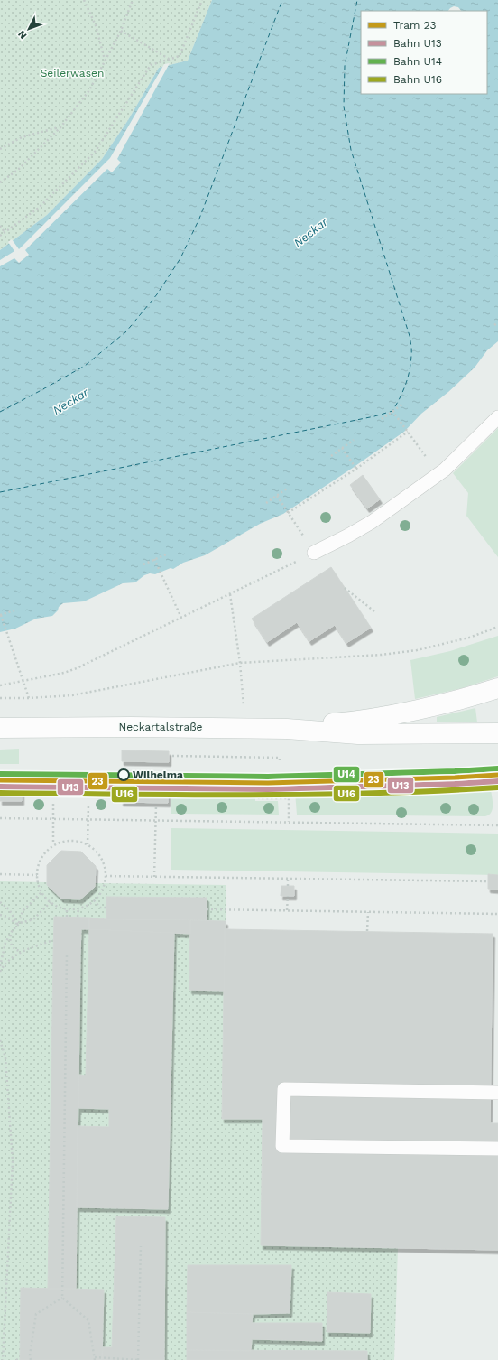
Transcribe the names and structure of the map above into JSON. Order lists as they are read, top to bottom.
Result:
{
  "streets": {
    "main road": ["Neckartalstraße"]
  },
  "water": ["Neckar"],
  "parks": ["Seilerwasen"],
  "places": ["Wilhelma"],
  "lines": [
    "rail line U14",
    "tram line 23",
    "rail line U13",
    "rail line U16"
  ],
  "legend": [
    "Tram 23",
    "Bahn U13",
    "Bahn U14",
    "Bahn U16"
  ],
  "north": "bottom left"
}
